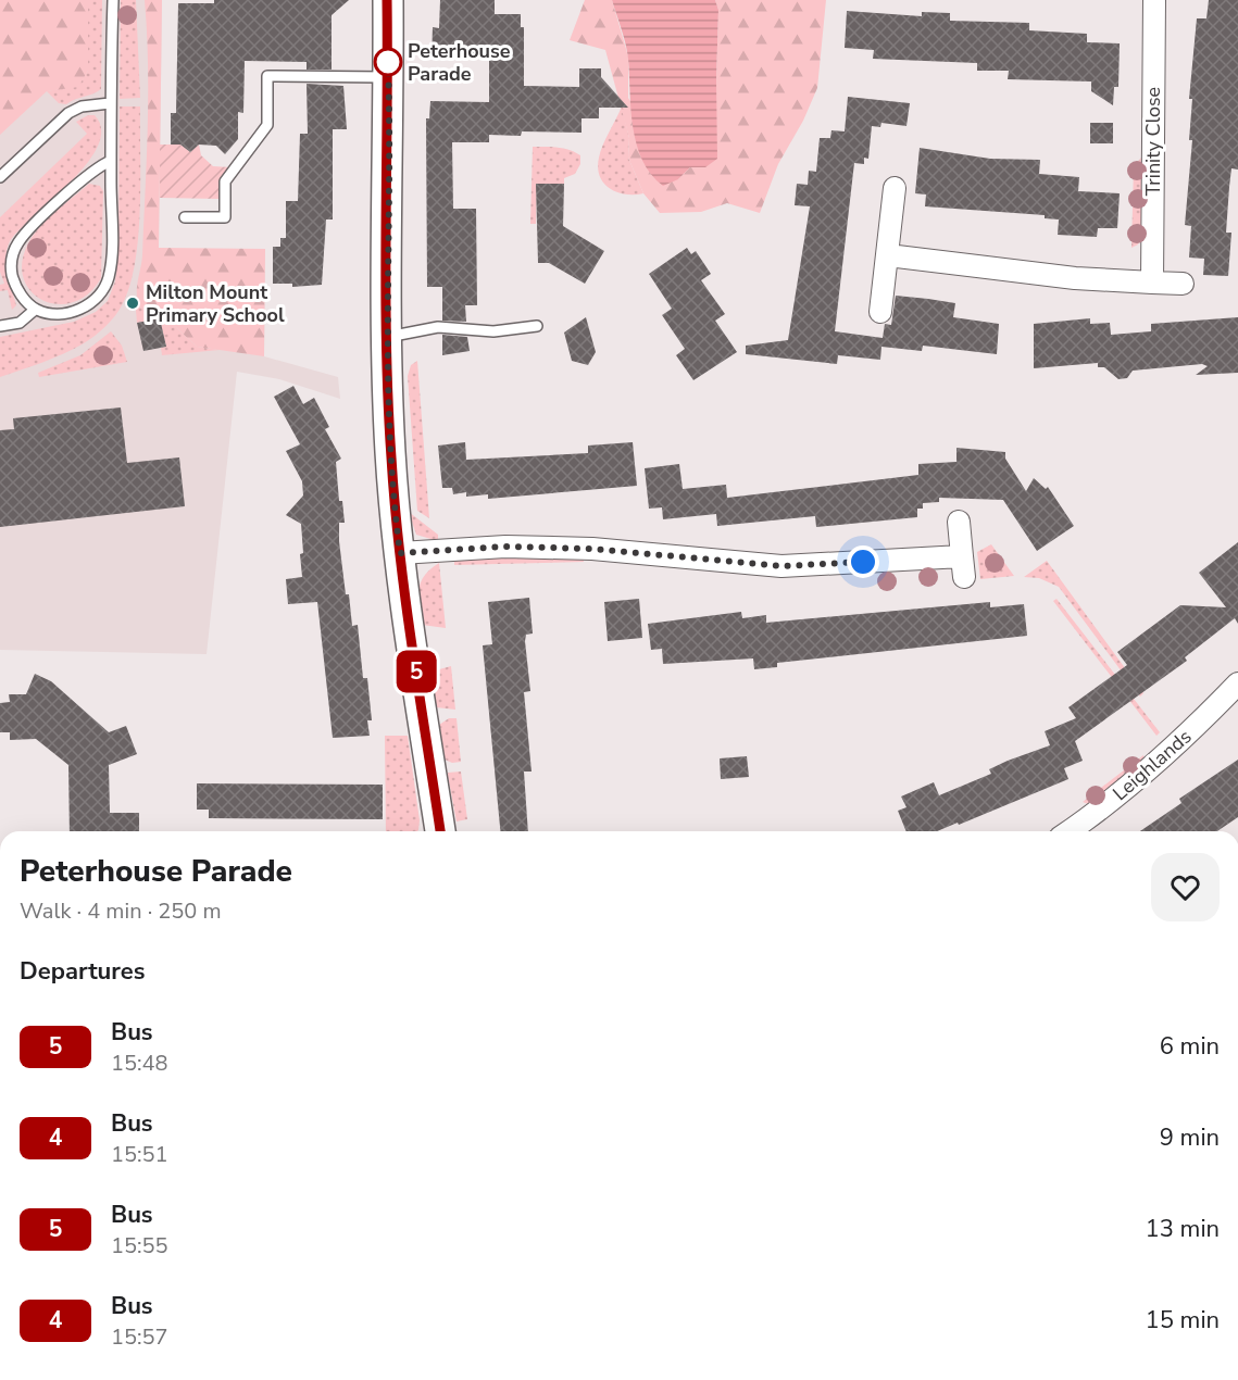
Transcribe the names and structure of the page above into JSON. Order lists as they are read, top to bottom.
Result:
{
  "streets": {
    "street": ["Trinity Close", "Leighlands"]
  },
  "places": ["Peterhouse Parade", "Milton Mount Primary School"],
  "lines": ["bus line 5"],
  "page": {
    "on_map": "5",
    "heading": [
      ["Peterhouse Parade", "Walk · 4 min · 250 m"],
      "Departures"
    ],
    "list": [
      {
        "mark": "5",
        "name": "Bus",
        "note": "15:48",
        "value": "6 min"
      },
      {
        "mark": "4",
        "name": "Bus",
        "note": "15:51",
        "value": "9 min"
      },
      {
        "mark": "5",
        "name": "Bus",
        "note": "15:55",
        "value": "13 min"
      },
      {
        "mark": "4",
        "name": "Bus",
        "note": "15:57",
        "value": "15 min"
      }
    ]
  }
}
